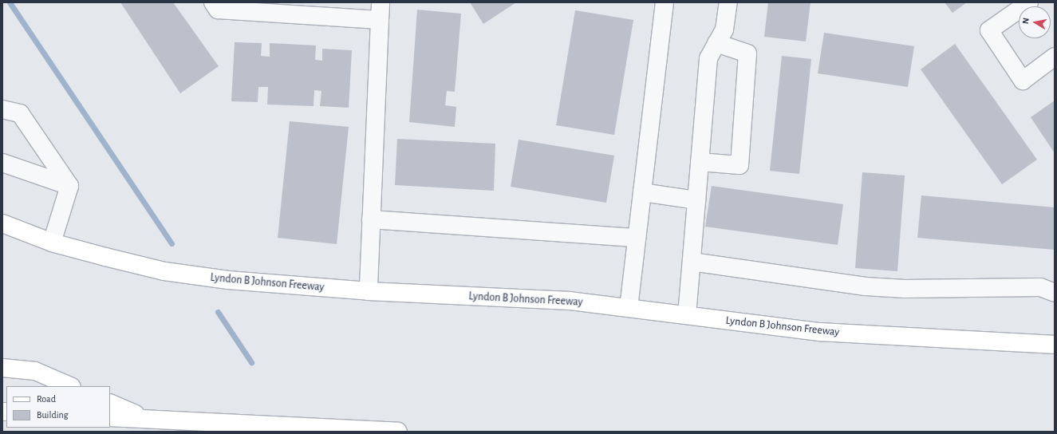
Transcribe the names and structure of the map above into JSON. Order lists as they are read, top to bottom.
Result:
{
  "streets": {
    "main road": ["Lyndon B Johnson Freeway"]
  },
  "legend": ["Road", "Building"],
  "north": "left"
}
